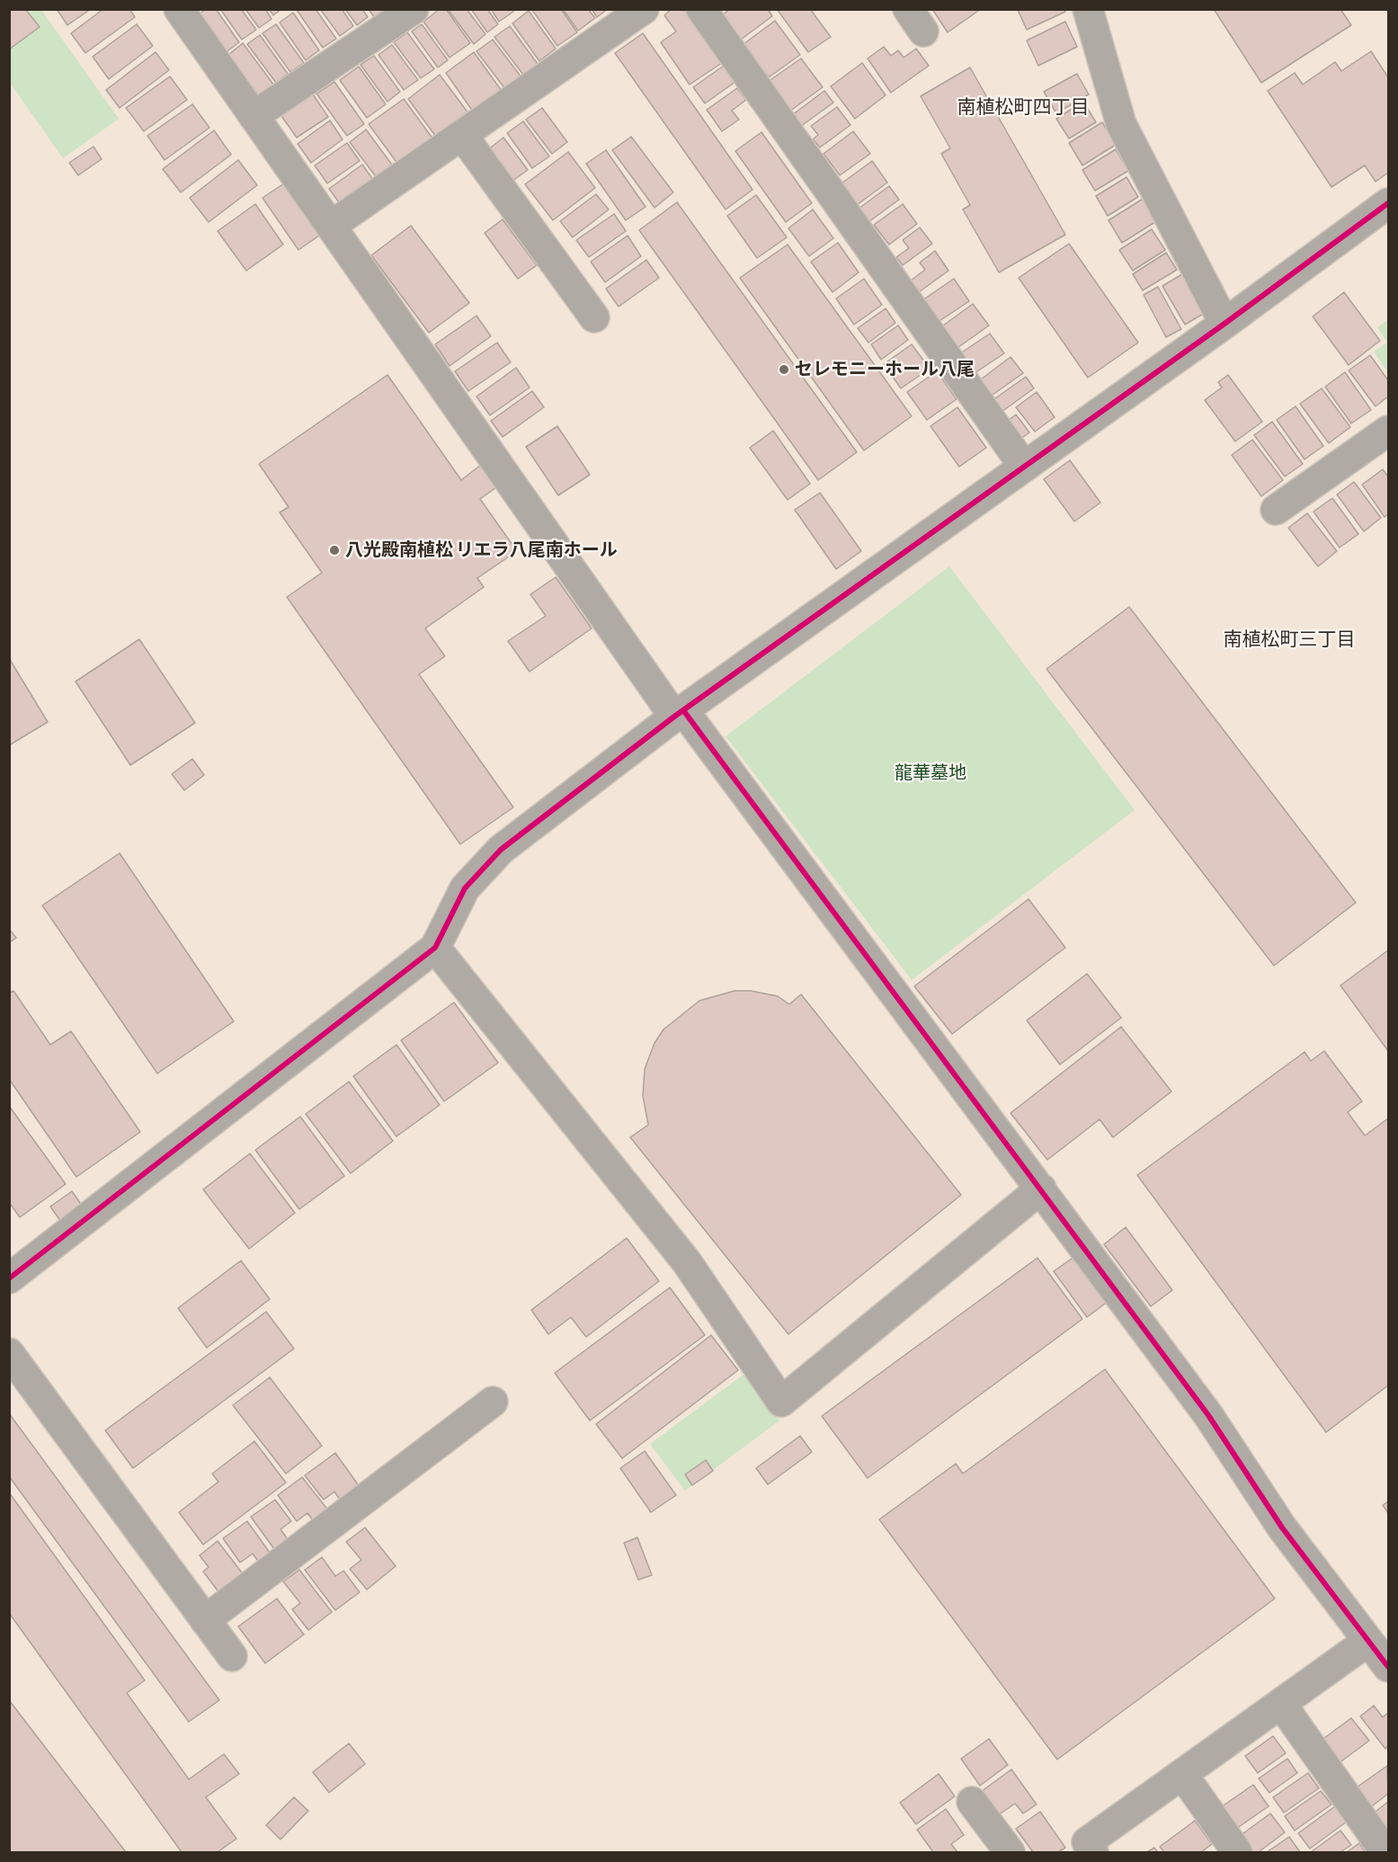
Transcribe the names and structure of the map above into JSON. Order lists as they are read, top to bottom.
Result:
{
  "districts": ["南植松町四丁目", "南植松町三丁目"],
  "parks": ["龍華墓地"],
  "places": ["セレモニーホール八尾", "八光殿南植松 リエラ八尾南ホール"]
}
